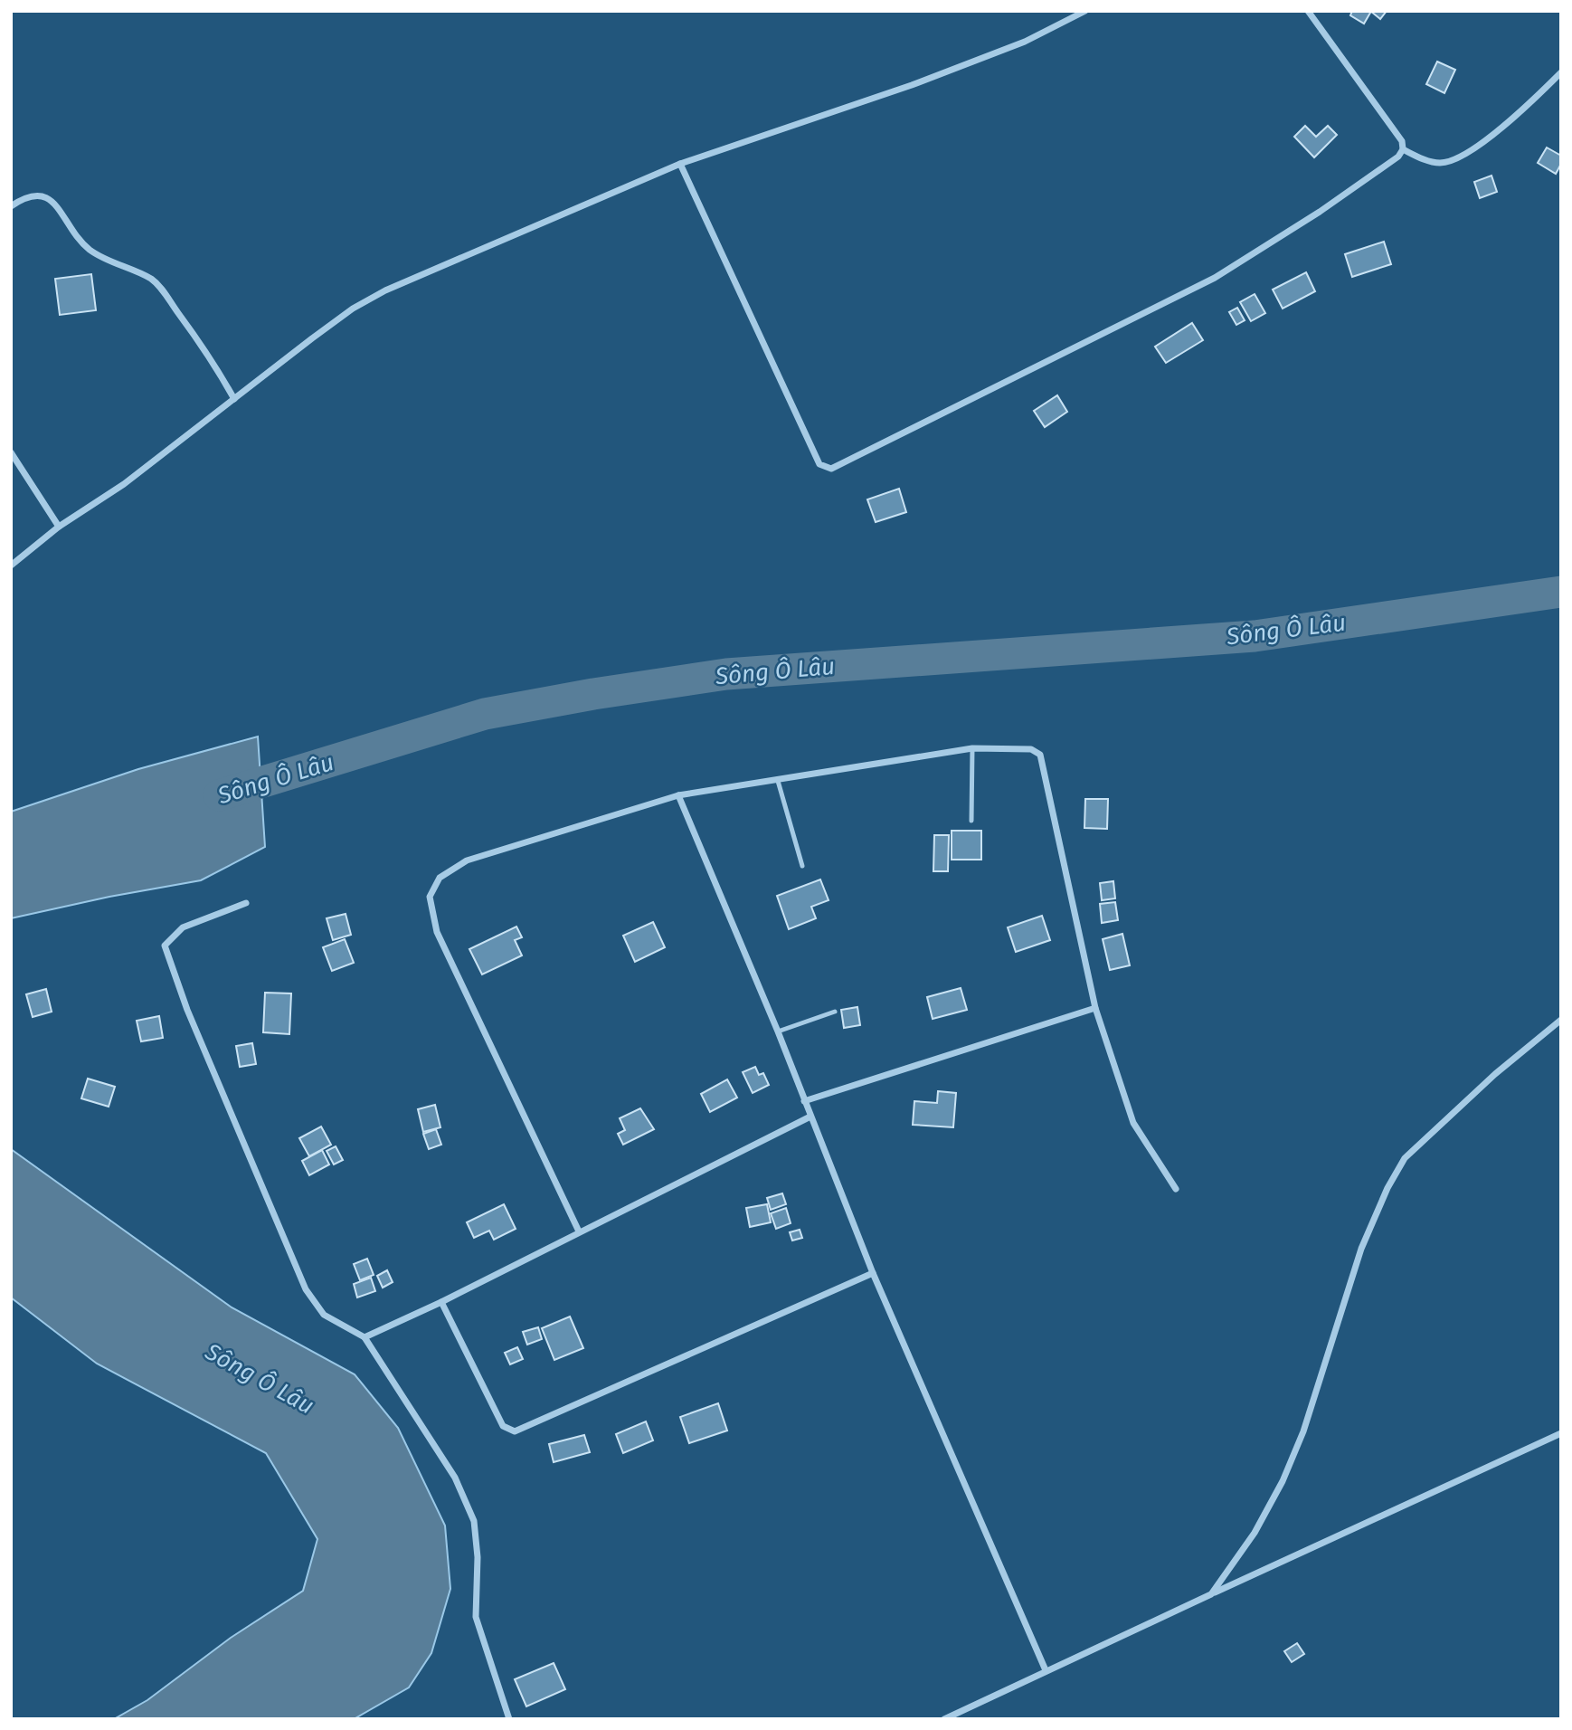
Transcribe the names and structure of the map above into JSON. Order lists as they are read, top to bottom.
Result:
{
  "water": ["Sông Ô Lâu"]
}
